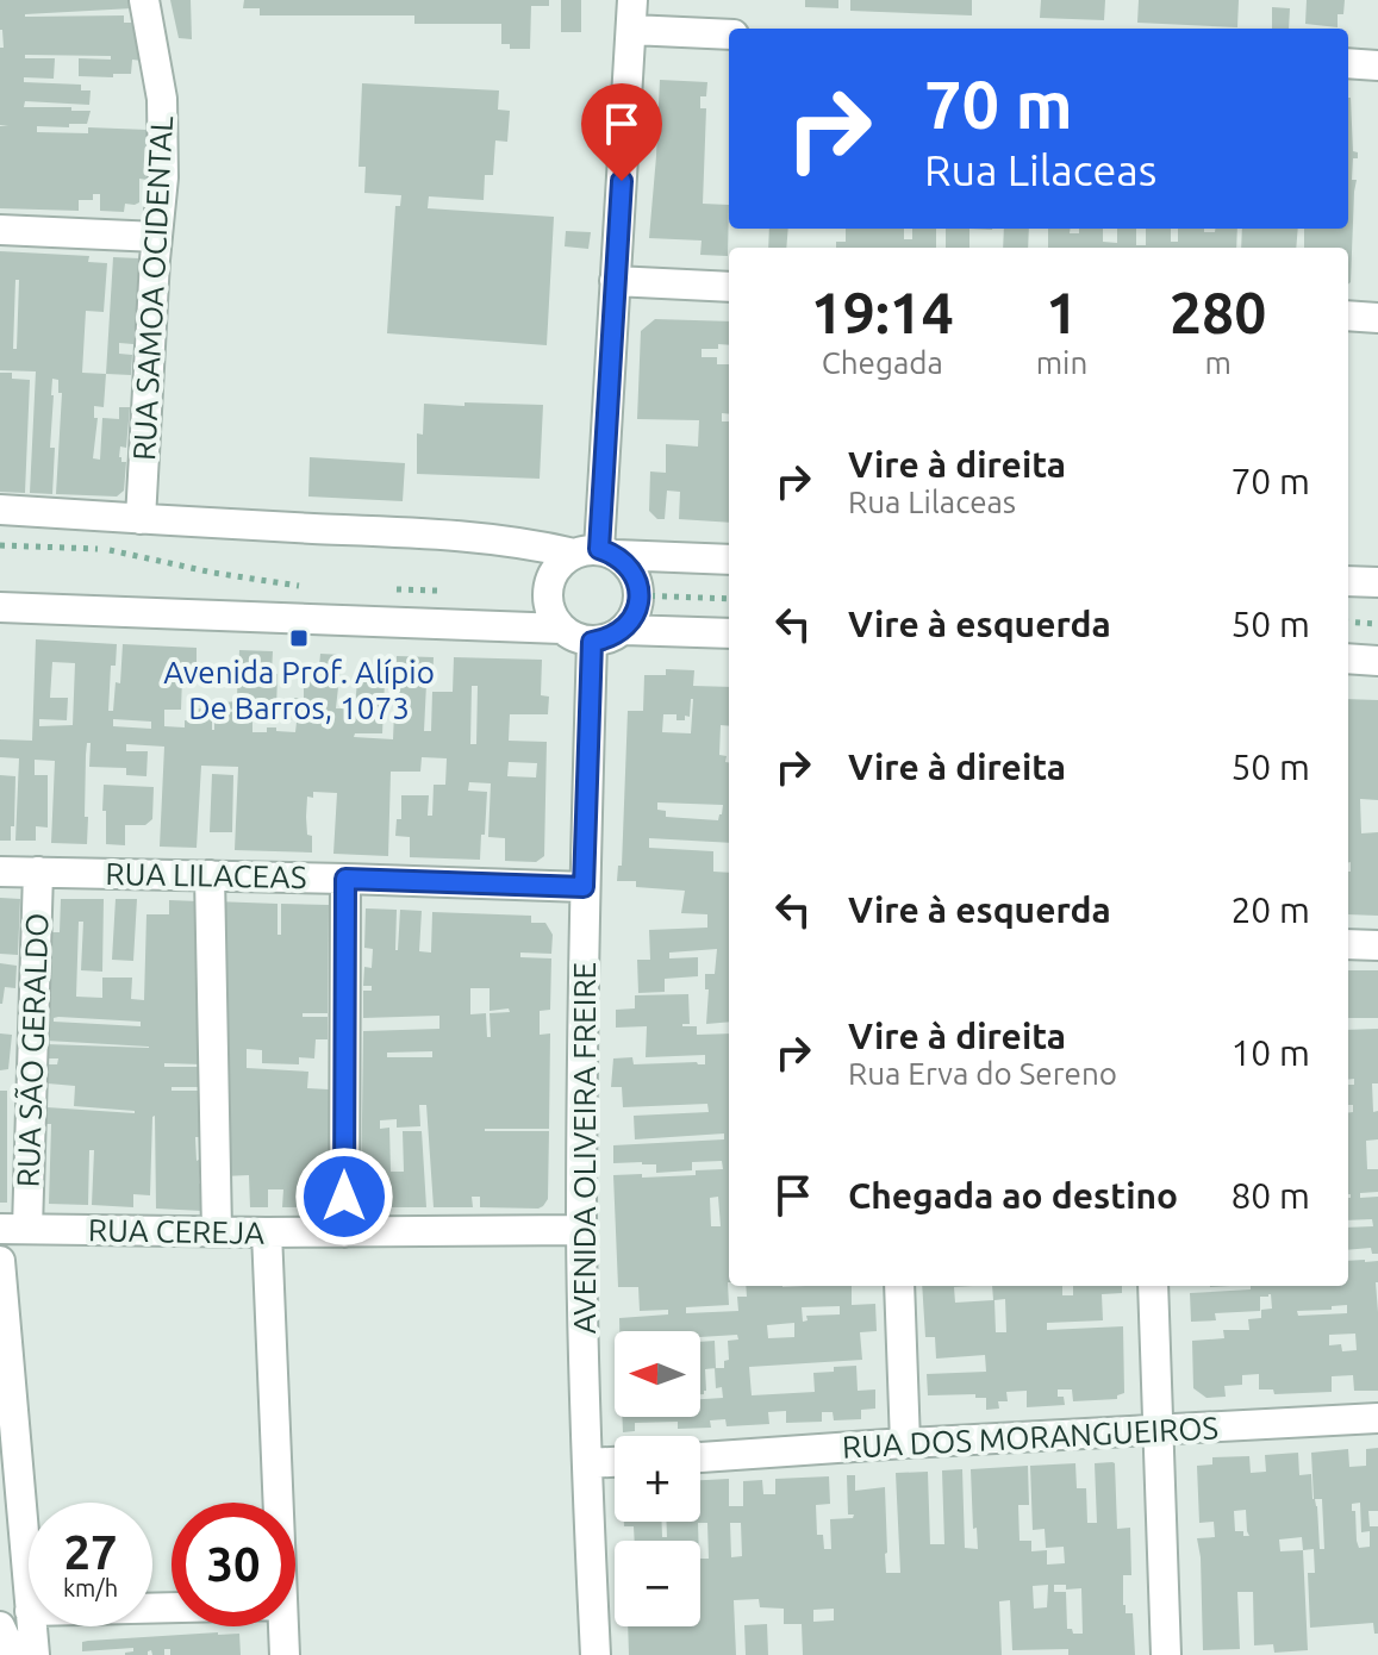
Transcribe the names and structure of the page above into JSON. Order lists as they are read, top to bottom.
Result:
{
  "streets": {
    "street": [
      "RUA SAMOA OCIDENTAL",
      "RUA LILACEAS",
      "RUA SÃO GERALDO",
      "AVENIDA OLIVEIRA FREIRE",
      "RUA CEREJA",
      "RUA DOS MORANGUEIROS"
    ]
  },
  "crossings": [
    ["RUA LILACEAS", "RUA SÃO GERALDO"],
    ["RUA LILACEAS", "AVENIDA OLIVEIRA FREIRE"],
    ["RUA SÃO GERALDO", "RUA CEREJA"],
    ["AVENIDA OLIVEIRA FREIRE", "RUA CEREJA"]
  ],
  "places": {
    "transit": ["Avenida Prof. Alípio De Barros, 1073"]
  },
  "north": "left",
  "page": {
    "turn": ["70 m", "Rua Lilaceas"],
    "eta": [
      "19:14",
      "Chegada",
      "1",
      "min",
      "280",
      "m"
    ],
    "list": [
      {
        "name": "Vire à direita",
        "note": "Rua Lilaceas",
        "value": "70 m"
      },
      {
        "name": "Vire à esquerda",
        "value": "50 m"
      },
      {
        "name": "Vire à direita",
        "value": "50 m"
      },
      {
        "name": "Vire à esquerda",
        "value": "20 m"
      },
      {
        "name": "Vire à direita",
        "note": "Rua Erva do Sereno",
        "value": "10 m"
      },
      {
        "name": "Chegada ao destino",
        "value": "80 m"
      }
    ],
    "map_buttons": ["+", "−"],
    "speed": "27 km/h",
    "limit": "30"
  }
}
